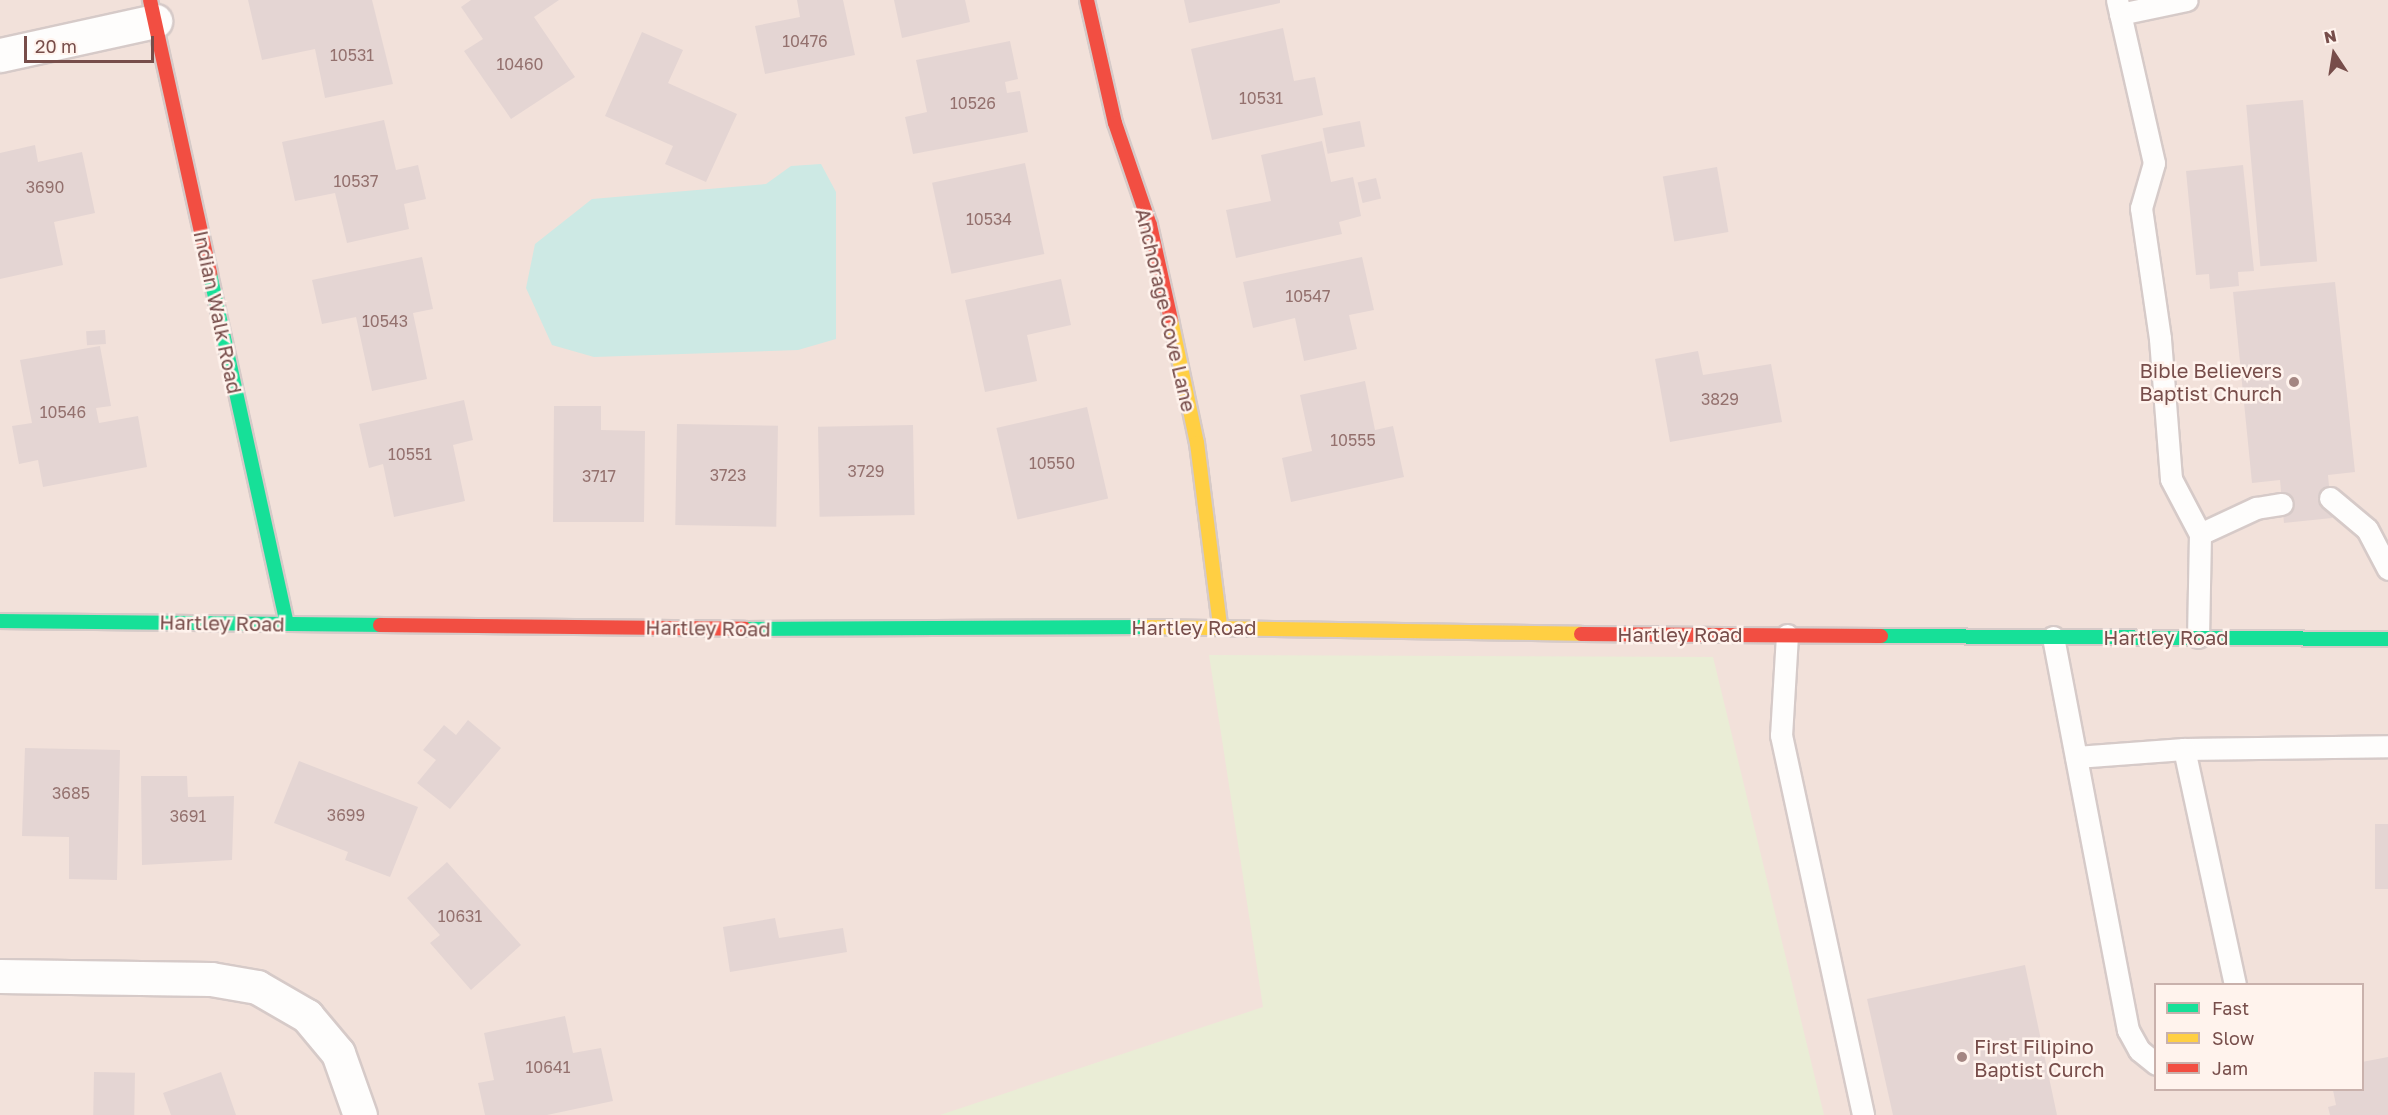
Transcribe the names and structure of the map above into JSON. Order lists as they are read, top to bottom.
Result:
{
  "streets": {
    "street": ["Anchorage Cove Lane", "Indian Walk Road", "Hartley Road"]
  },
  "crossings": [
    ["Anchorage Cove Lane", "Hartley Road"],
    ["Indian Walk Road", "Hartley Road"]
  ],
  "places": ["Bible Believers Baptist Church", "First Filipino Baptist Curch"],
  "house_numbers": [
    "10476",
    "10531",
    "10460",
    "10531",
    "10526",
    "10537",
    "3690",
    "10534",
    "10547",
    "10543",
    "3829",
    "10546",
    "10555",
    "10551",
    "10550",
    "3729",
    "3723",
    "3717",
    "3685",
    "3699",
    "3691",
    "10631",
    "10641"
  ],
  "legend": ["Fast", "Slow", "Jam"],
  "scale_bar": "20 m",
  "north": "top"
}
